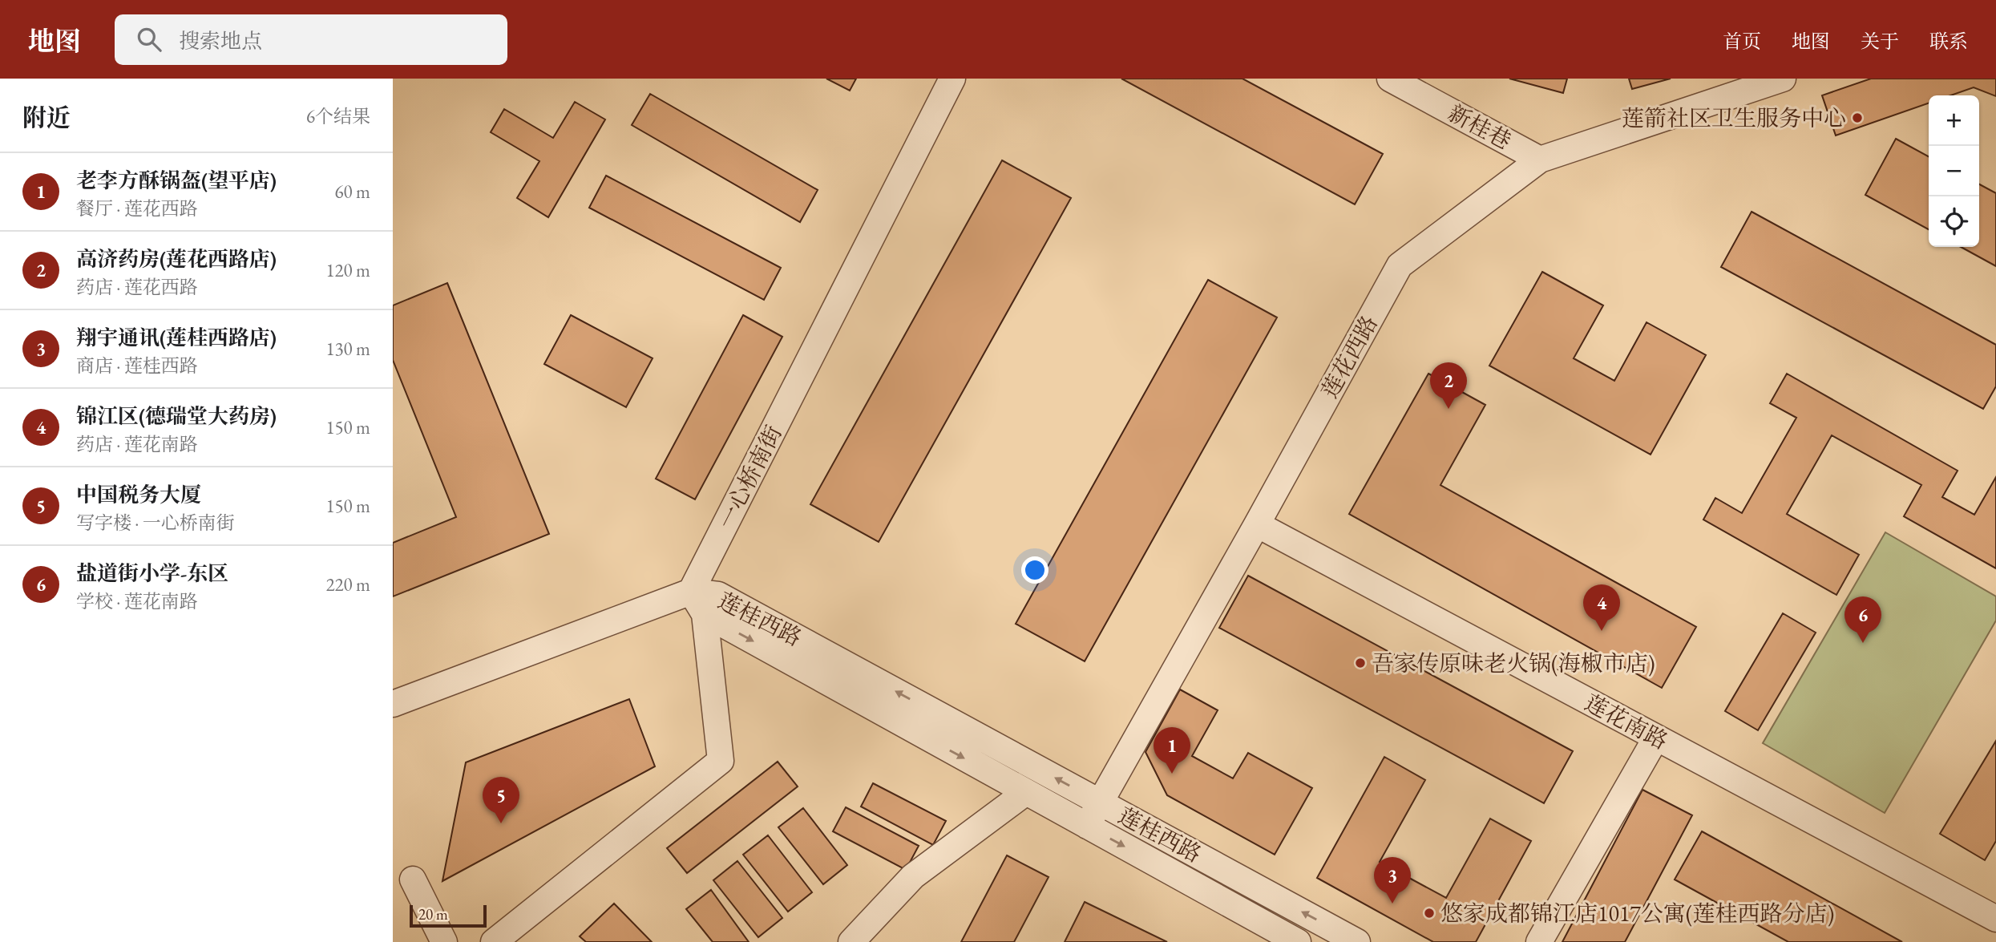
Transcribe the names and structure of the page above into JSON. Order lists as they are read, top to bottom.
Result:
{
  "streets": {
    "street": [
      "新桂巷",
      "莲花西路",
      "一心桥南街",
      "莲桂西路",
      "莲花南路"
    ]
  },
  "crossings": [
    ["新桂巷", "莲花西路"],
    ["莲花西路", "莲桂西路"],
    ["莲花西路", "莲花南路"],
    ["一心桥南街", "莲桂西路"]
  ],
  "places": ["莲箭社区卫生服务中心", "吾家传原味老火锅(海椒市店)", "悠家成都锦江店1017公寓(莲桂西路分店)"],
  "scale_bar": "20 m",
  "page": {
    "header": "地图",
    "search": "搜索地点",
    "nav": [
      "首页",
      "地图",
      "关于",
      "联系"
    ],
    "heading": ["附近", "6个结果"],
    "map_buttons": ["+", "−"],
    "list": [
      {
        "mark": "1",
        "name": "老李方酥锅盔(望平店)",
        "note": "餐厅 · 莲花西路",
        "value": "60 m"
      },
      {
        "mark": "2",
        "name": "高济药房(莲花西路店)",
        "note": "药店 · 莲花西路",
        "value": "120 m"
      },
      {
        "mark": "3",
        "name": "翔宇通讯(莲桂西路店)",
        "note": "商店 · 莲桂西路",
        "value": "130 m"
      },
      {
        "mark": "4",
        "name": "锦江区(德瑞堂大药房)",
        "note": "药店 · 莲花南路",
        "value": "150 m"
      },
      {
        "mark": "5",
        "name": "中国税务大厦",
        "note": "写字楼 · 一心桥南街",
        "value": "150 m"
      },
      {
        "mark": "6",
        "name": "盐道街小学-东区",
        "note": "学校 · 莲花南路",
        "value": "220 m"
      }
    ],
    "pins": [
      "2",
      "4",
      "6",
      "1",
      "5",
      "3"
    ],
    "scale": "20 m"
  }
}
